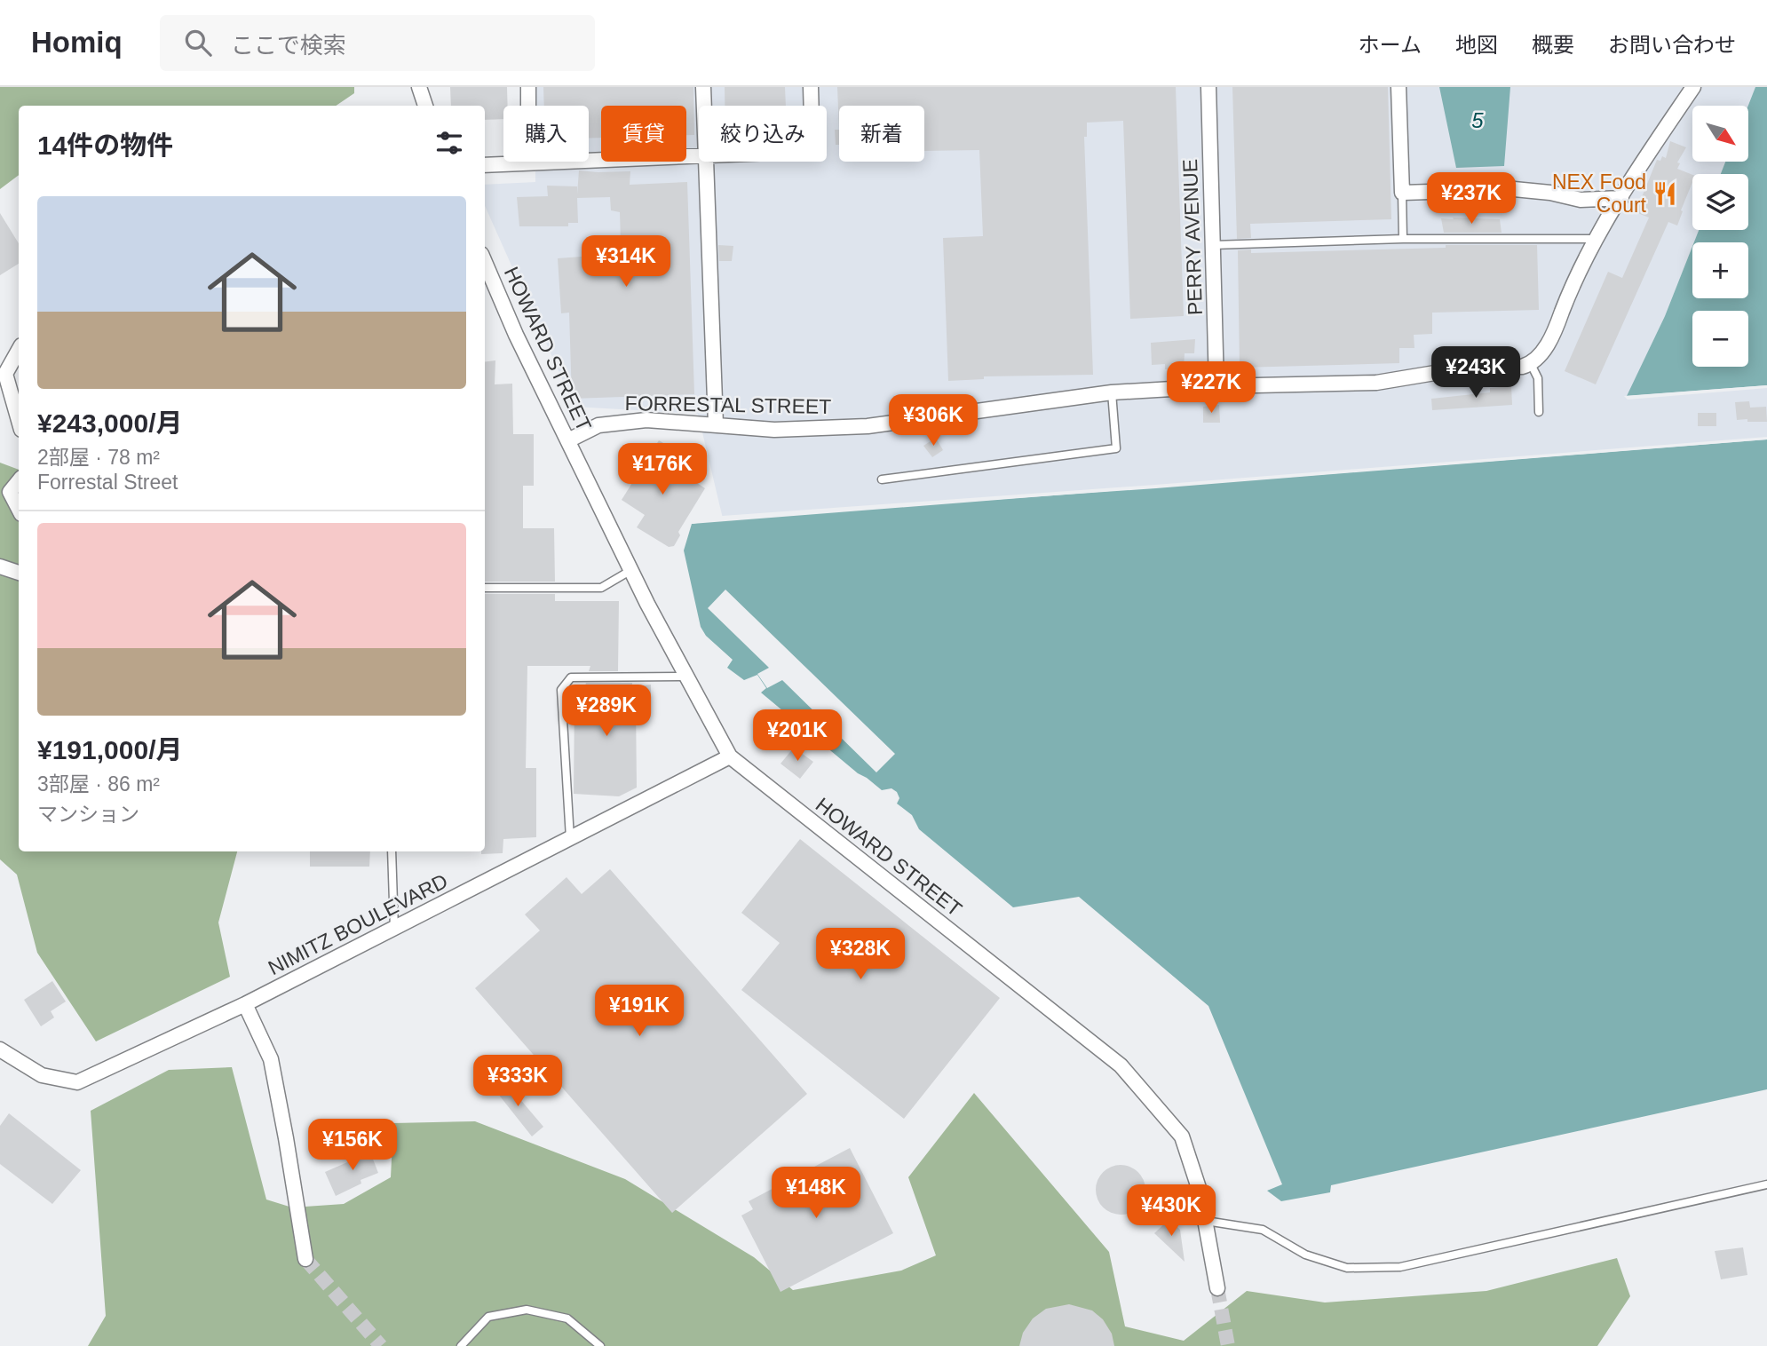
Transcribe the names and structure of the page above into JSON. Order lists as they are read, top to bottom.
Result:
{
  "streets": {
    "street": [
      "PERRY AVENUE",
      "HOWARD STREET",
      "FORRESTAL STREET",
      "NIMITZ BOULEVARD"
    ]
  },
  "crossings": [
    ["PERRY AVENUE", "FORRESTAL STREET"],
    ["HOWARD STREET", "FORRESTAL STREET"],
    ["HOWARD STREET", "NIMITZ BOULEVARD"]
  ],
  "water": ["5"],
  "places": {
    "restaurant": ["NEX Food Court"]
  },
  "north": "bottom right",
  "page": {
    "header": "Homiq",
    "search": "ここで検索",
    "nav": [
      "ホーム",
      "地図",
      "概要",
      "お問い合わせ"
    ],
    "map_buttons": ["+", "−"],
    "chip": [
      "購入",
      "賃貸",
      "絞り込み",
      "新着"
    ],
    "heading": "14件の物件",
    "price": [
      "¥237K",
      "¥314K",
      "¥243K",
      "¥227K",
      "¥306K",
      "¥176K",
      "¥289K",
      "¥201K",
      "¥328K",
      "¥191K",
      "¥333K",
      "¥156K",
      "¥148K",
      "¥430K"
    ],
    "list": [
      {
        "name": "¥243,000/月",
        "note": "2部屋 · 78 m² · Forrestal Street"
      },
      {
        "name": "¥191,000/月",
        "note": "3部屋 · 86 m² · マンション"
      }
    ]
  }
}
